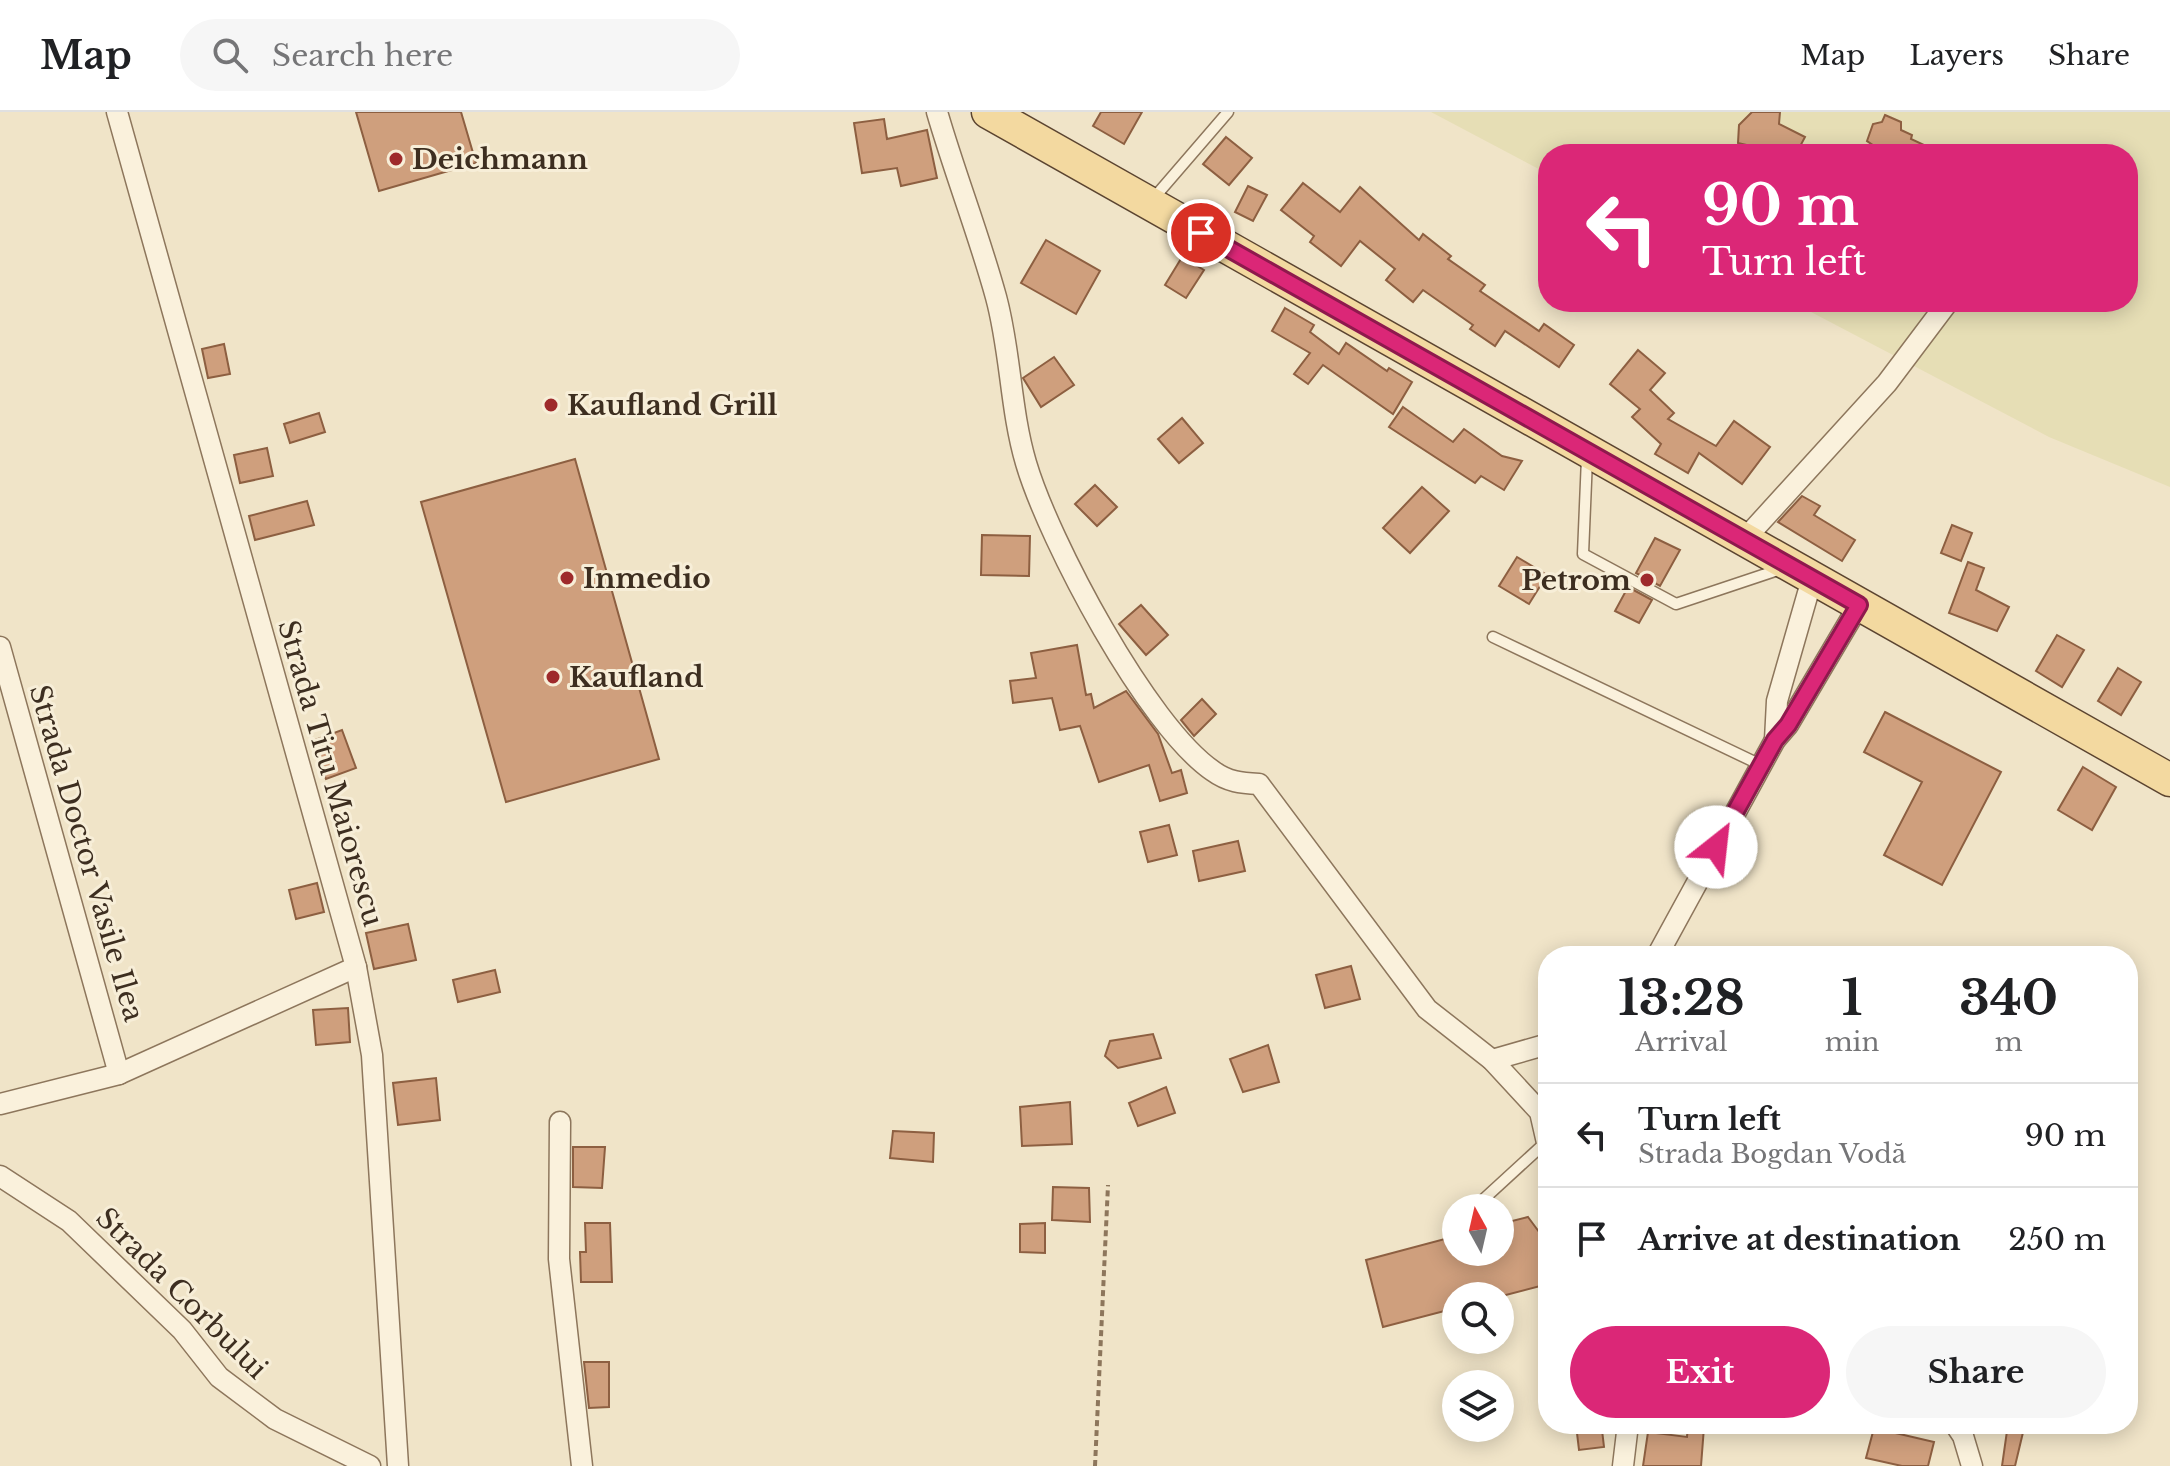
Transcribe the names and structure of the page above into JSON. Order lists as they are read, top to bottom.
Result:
{
  "streets": {
    "street": ["Strada Titu Maiorescu", "Strada Doctor Vasile Ilea", "Strada Corbului"]
  },
  "places": [
    "Deichmann",
    "Kaufland Grill",
    "Inmedio",
    "Petrom",
    "Kaufland"
  ],
  "north": "top",
  "page": {
    "header": "Map",
    "search": "Search here",
    "nav": ["Map", "Layers", "Share"],
    "turn": ["90 m", "Turn left"],
    "eta": [
      "13:28",
      "Arrival",
      "1",
      "min",
      "340",
      "m"
    ],
    "list": [
      {
        "name": "Turn left",
        "note": "Strada Bogdan Vodă",
        "value": "90 m"
      },
      {
        "name": "Arrive at destination",
        "value": "250 m"
      }
    ],
    "buttons": ["Exit", "Share"]
  }
}
